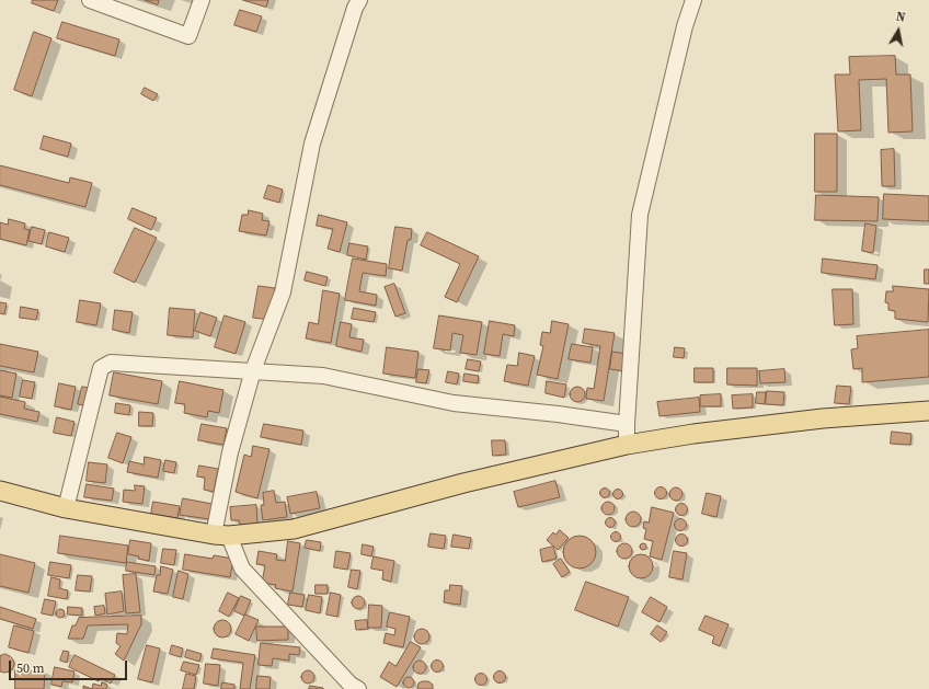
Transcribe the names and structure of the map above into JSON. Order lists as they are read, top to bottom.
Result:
{
  "scale_bar": "50 m",
  "north": "top"
}
